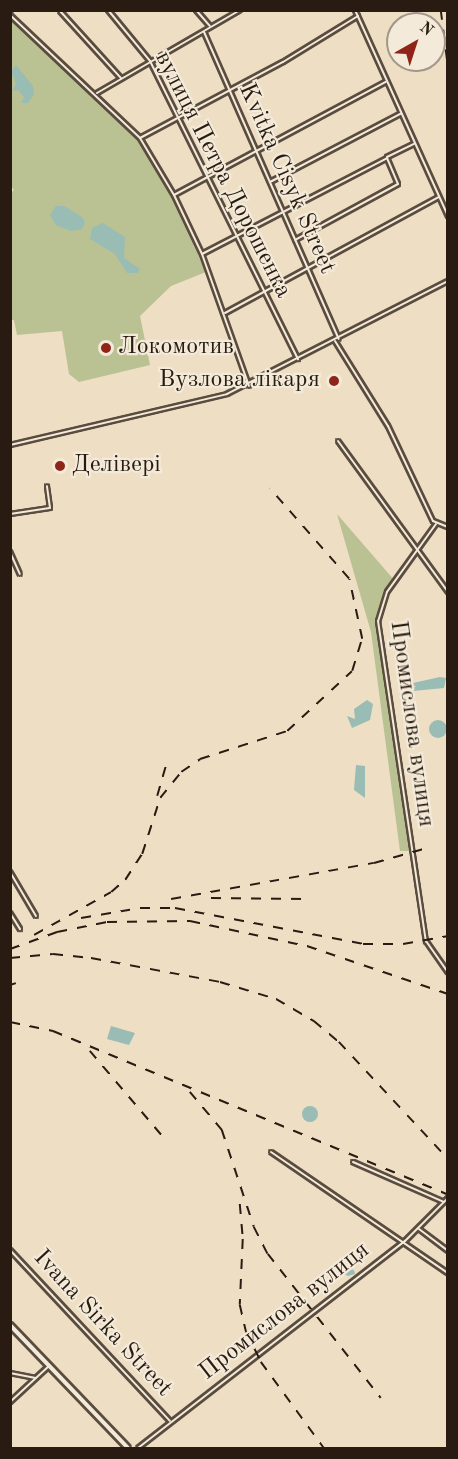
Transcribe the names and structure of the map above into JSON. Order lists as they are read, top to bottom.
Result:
{
  "streets": {
    "street": [
      "вулиця Петра Дорошенка",
      "Kvitka Cisyk Street",
      "Промислова вулиця",
      "Ivana Sirka Street"
    ]
  },
  "crossings": [
    ["Промислова вулиця", "Ivana Sirka Street"]
  ],
  "places": ["Локомотив", "Вузлова лікаря", "Делівері"],
  "north": "top right"
}
